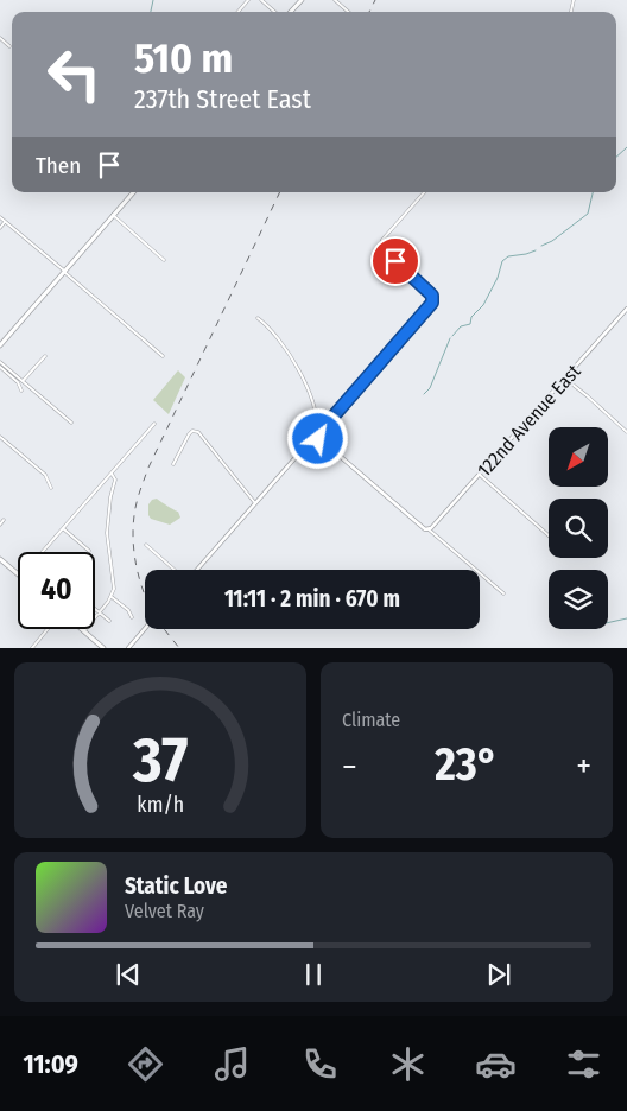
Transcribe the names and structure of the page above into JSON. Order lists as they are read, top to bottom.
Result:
{
  "streets": {
    "street": ["122nd Avenue East"]
  },
  "north": "bottom left",
  "page": {
    "turn": ["510 m", "237th Street East"],
    "then": "Then",
    "limit": "40",
    "trip": "11:11 · 2 min · 670 m",
    "tile": "Climate",
    "heat": ["−", "23°", "+"],
    "song": ["Static Love", "Velvet Ray"],
    "tabs": "11:09",
    "gauge": ["37", "km/h"]
  }
}
